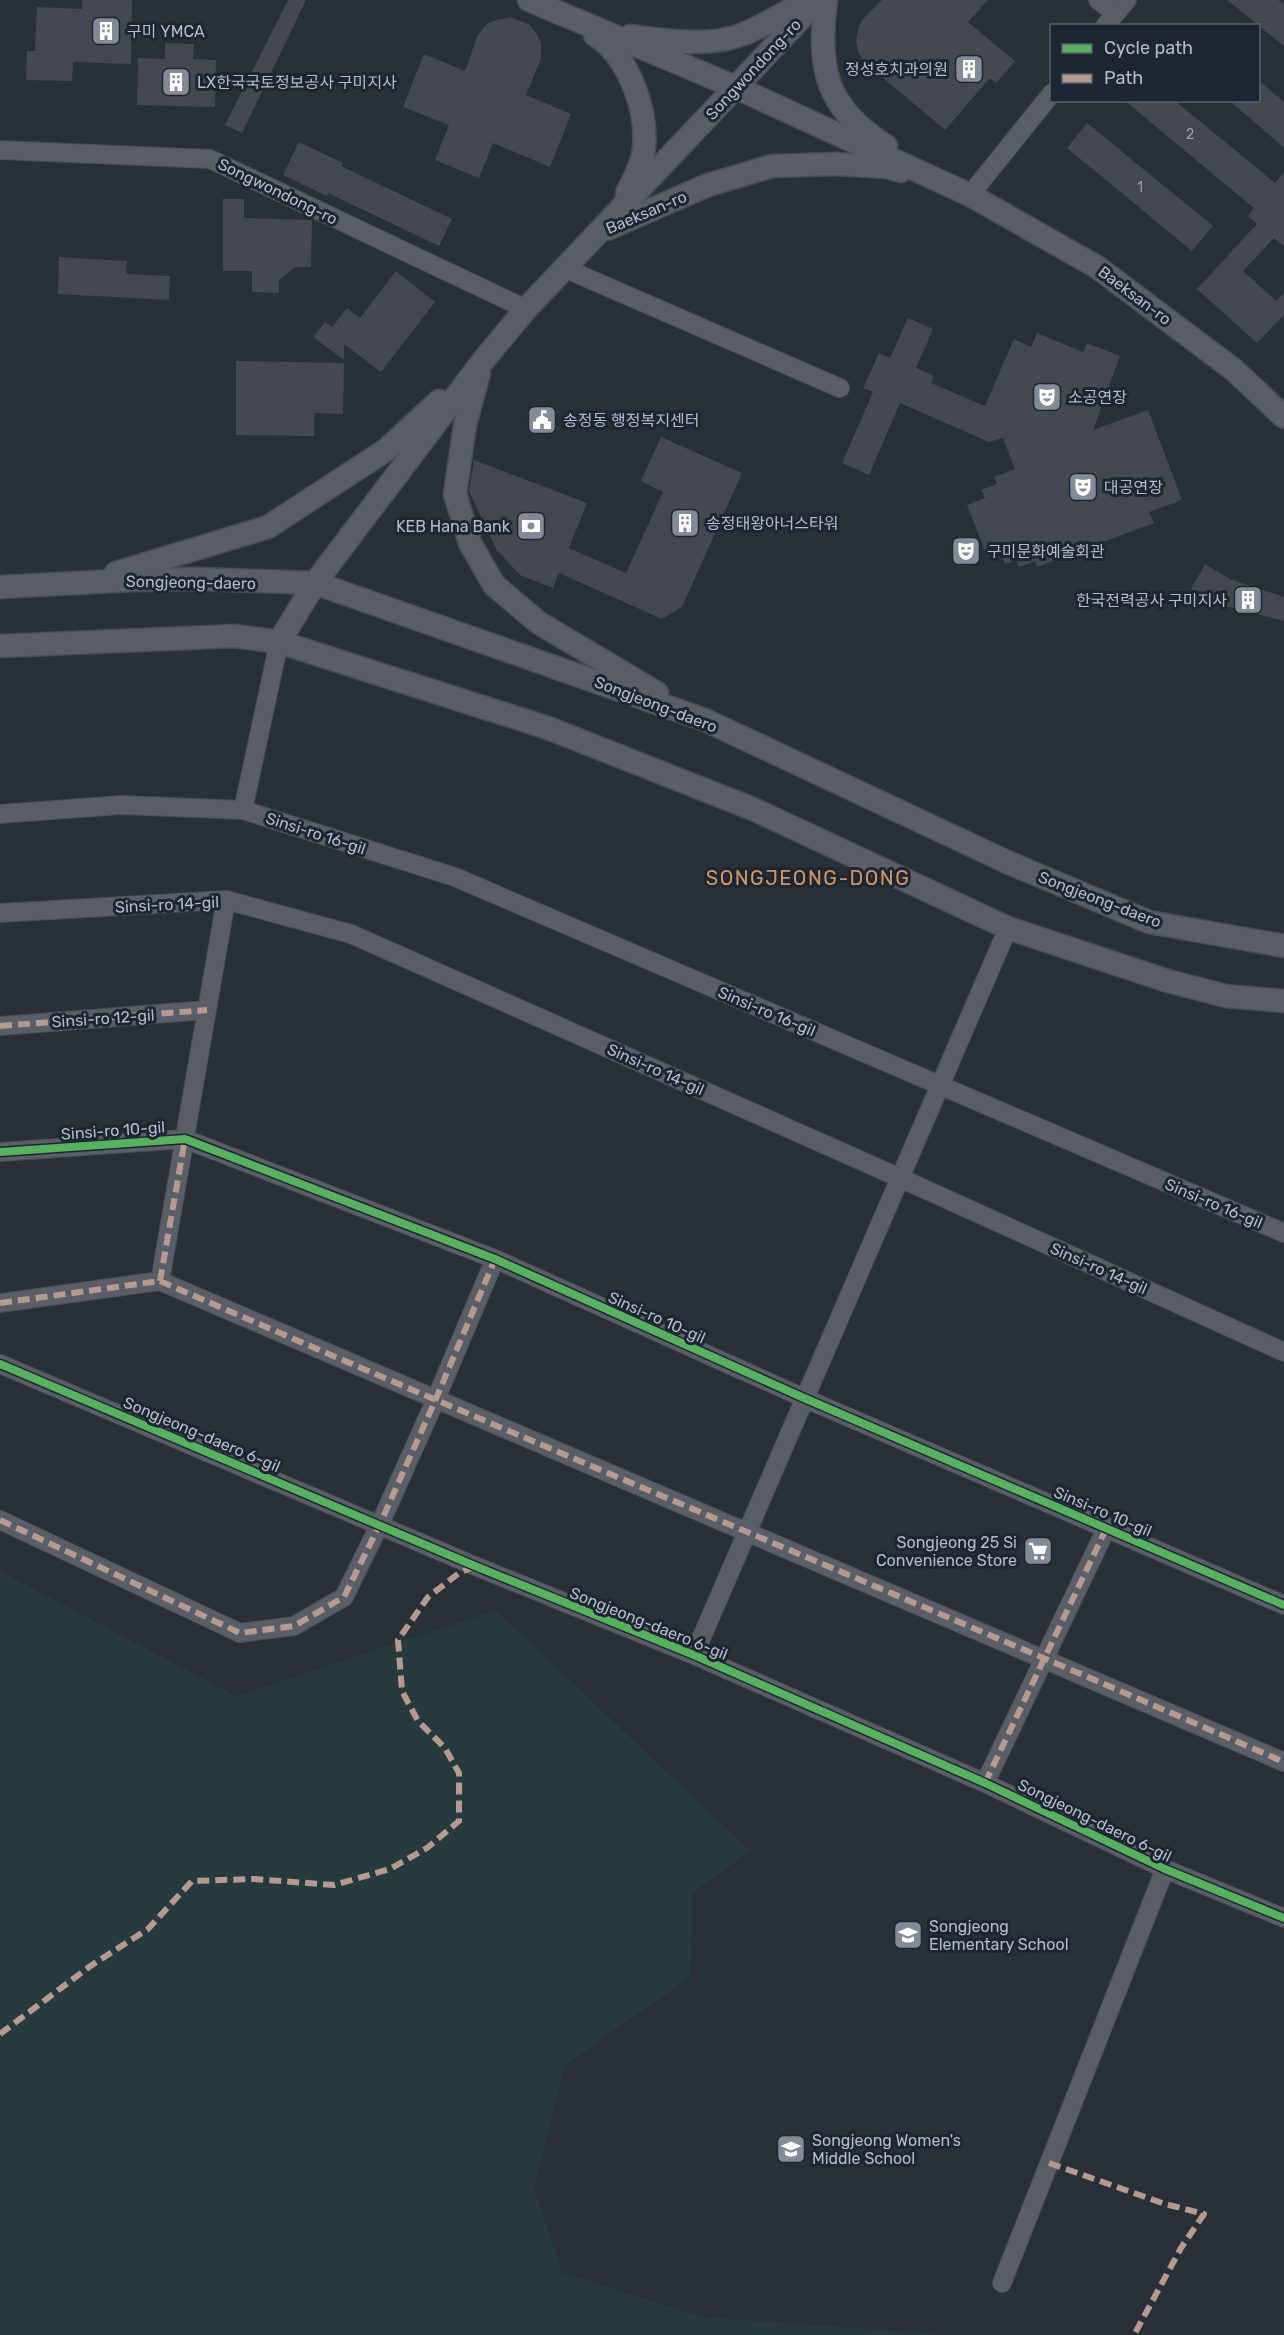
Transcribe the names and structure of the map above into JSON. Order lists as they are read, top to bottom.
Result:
{
  "streets": {
    "street": [
      "Songwondong-ro",
      "Baeksan-ro",
      "Songjeong-daero",
      "Sinsi-ro 16-gil",
      "Sinsi-ro 14-gil",
      "Sinsi-ro 12-gil",
      "Sinsi-ro 10-gil",
      "Songjeong-daero 6-gil"
    ]
  },
  "crossings": [
    ["Songwondong-ro", "Baeksan-ro"],
    ["Songwondong-ro", "Songjeong-daero"],
    ["Songwondong-ro", "Sinsi-ro 16-gil"],
    ["Sinsi-ro 14-gil", "Sinsi-ro 10-gil"],
    ["Sinsi-ro 12-gil", "Sinsi-ro 10-gil"],
    ["Sinsi-ro 10-gil", "Songjeong-daero 6-gil"]
  ],
  "districts": ["SONGJEONG-DONG"],
  "places": {
    "building": [
      "구미 YMCA",
      "정성호치과의원",
      "LX한국국토정보공사 구미지사",
      "송정태왕아너스타워",
      "한국전력공사 구미지사"
    ],
    "theatre": ["소공연장", "대공연장", "구미문화예술회관"],
    "public building": ["송정동 행정복지센터"],
    "bank": ["KEB Hana Bank"],
    "supermarket": ["Songjeong 25 Si Convenience Store"],
    "school or university": ["Songjeong Elementary School", "Songjeong Women's Middle School"]
  },
  "house_numbers": ["2", "1"],
  "legend": ["Cycle path", "Path"]
}
